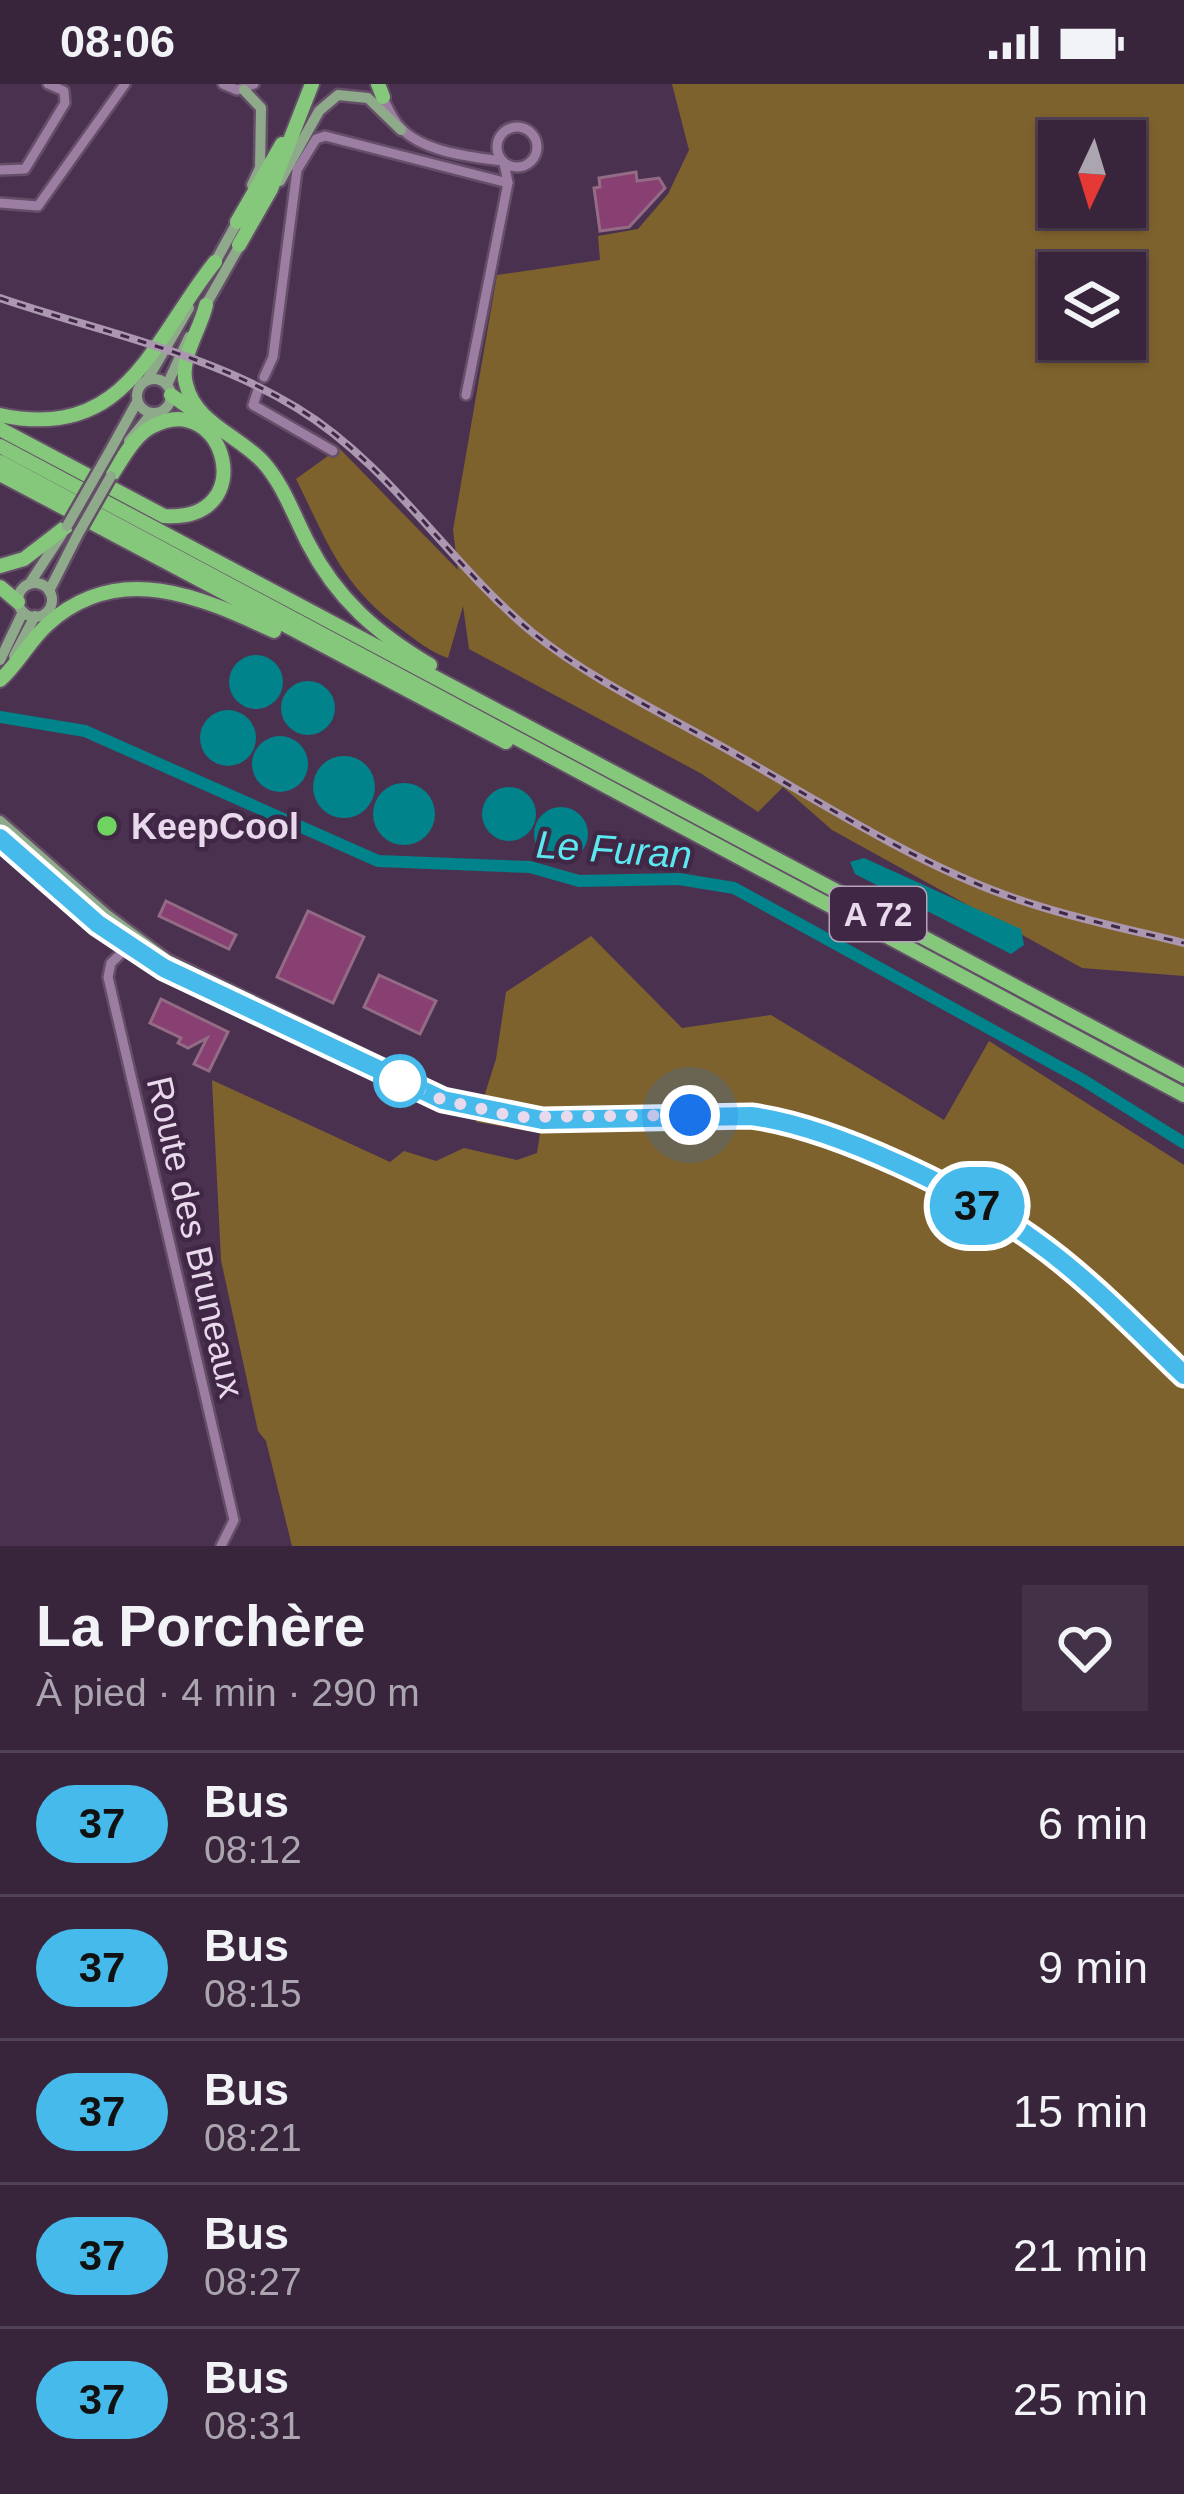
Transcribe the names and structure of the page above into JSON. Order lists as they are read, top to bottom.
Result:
{
  "streets": {
    "highway": ["A 72"],
    "street": ["Route des Bruneaux"]
  },
  "water": ["Le Furan"],
  "places": ["KeepCool"],
  "lines": ["bus line 37"],
  "north": "bottom",
  "page": {
    "status": "08:06",
    "on_map": "37",
    "heading": ["La Porchère", "À pied · 4 min · 290 m"],
    "list": [
      {
        "mark": "37",
        "name": "Bus",
        "note": "08:12",
        "value": "6 min"
      },
      {
        "mark": "37",
        "name": "Bus",
        "note": "08:15",
        "value": "9 min"
      },
      {
        "mark": "37",
        "name": "Bus",
        "note": "08:21",
        "value": "15 min"
      },
      {
        "mark": "37",
        "name": "Bus",
        "note": "08:27",
        "value": "21 min"
      },
      {
        "mark": "37",
        "name": "Bus",
        "note": "08:31",
        "value": "25 min"
      }
    ]
  }
}
